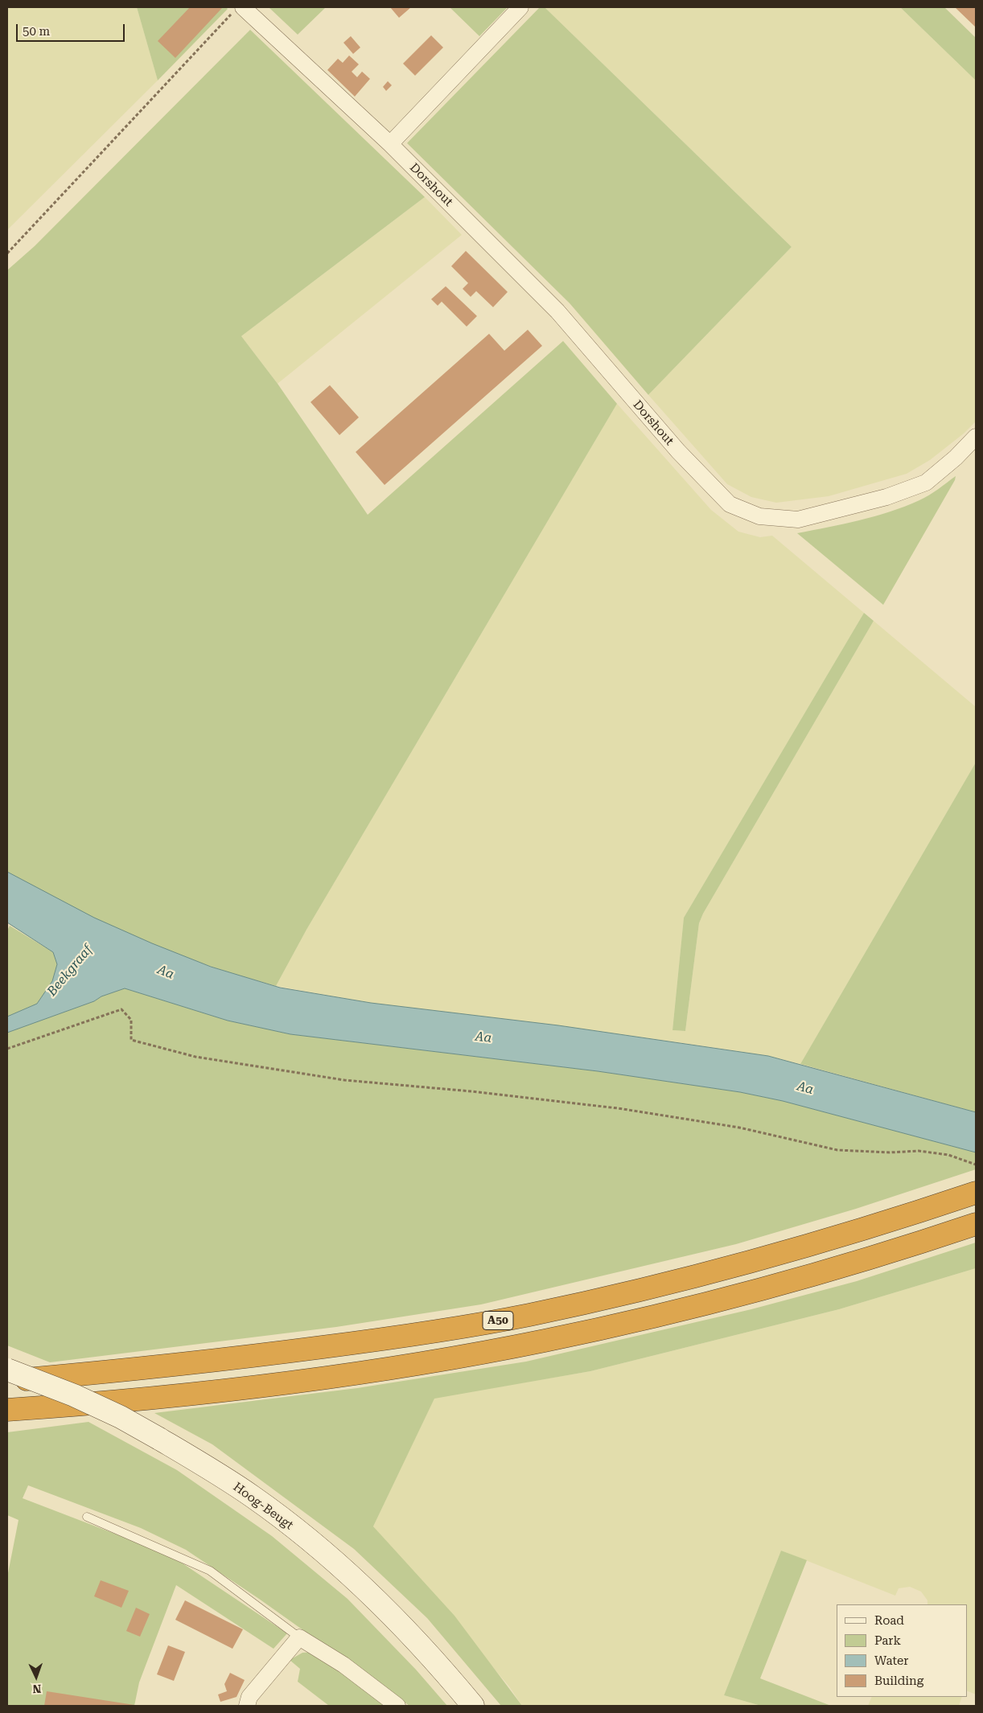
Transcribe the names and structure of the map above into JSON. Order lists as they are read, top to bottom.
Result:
{
  "streets": {
    "highway": ["A50"],
    "street": ["Dorshout", "Hoog-Beugt"]
  },
  "water": ["Beekgraaf", "Aa"],
  "legend": [
    "Road",
    "Park",
    "Water",
    "Building"
  ],
  "scale_bar": "50 m",
  "north": "bottom"
}
